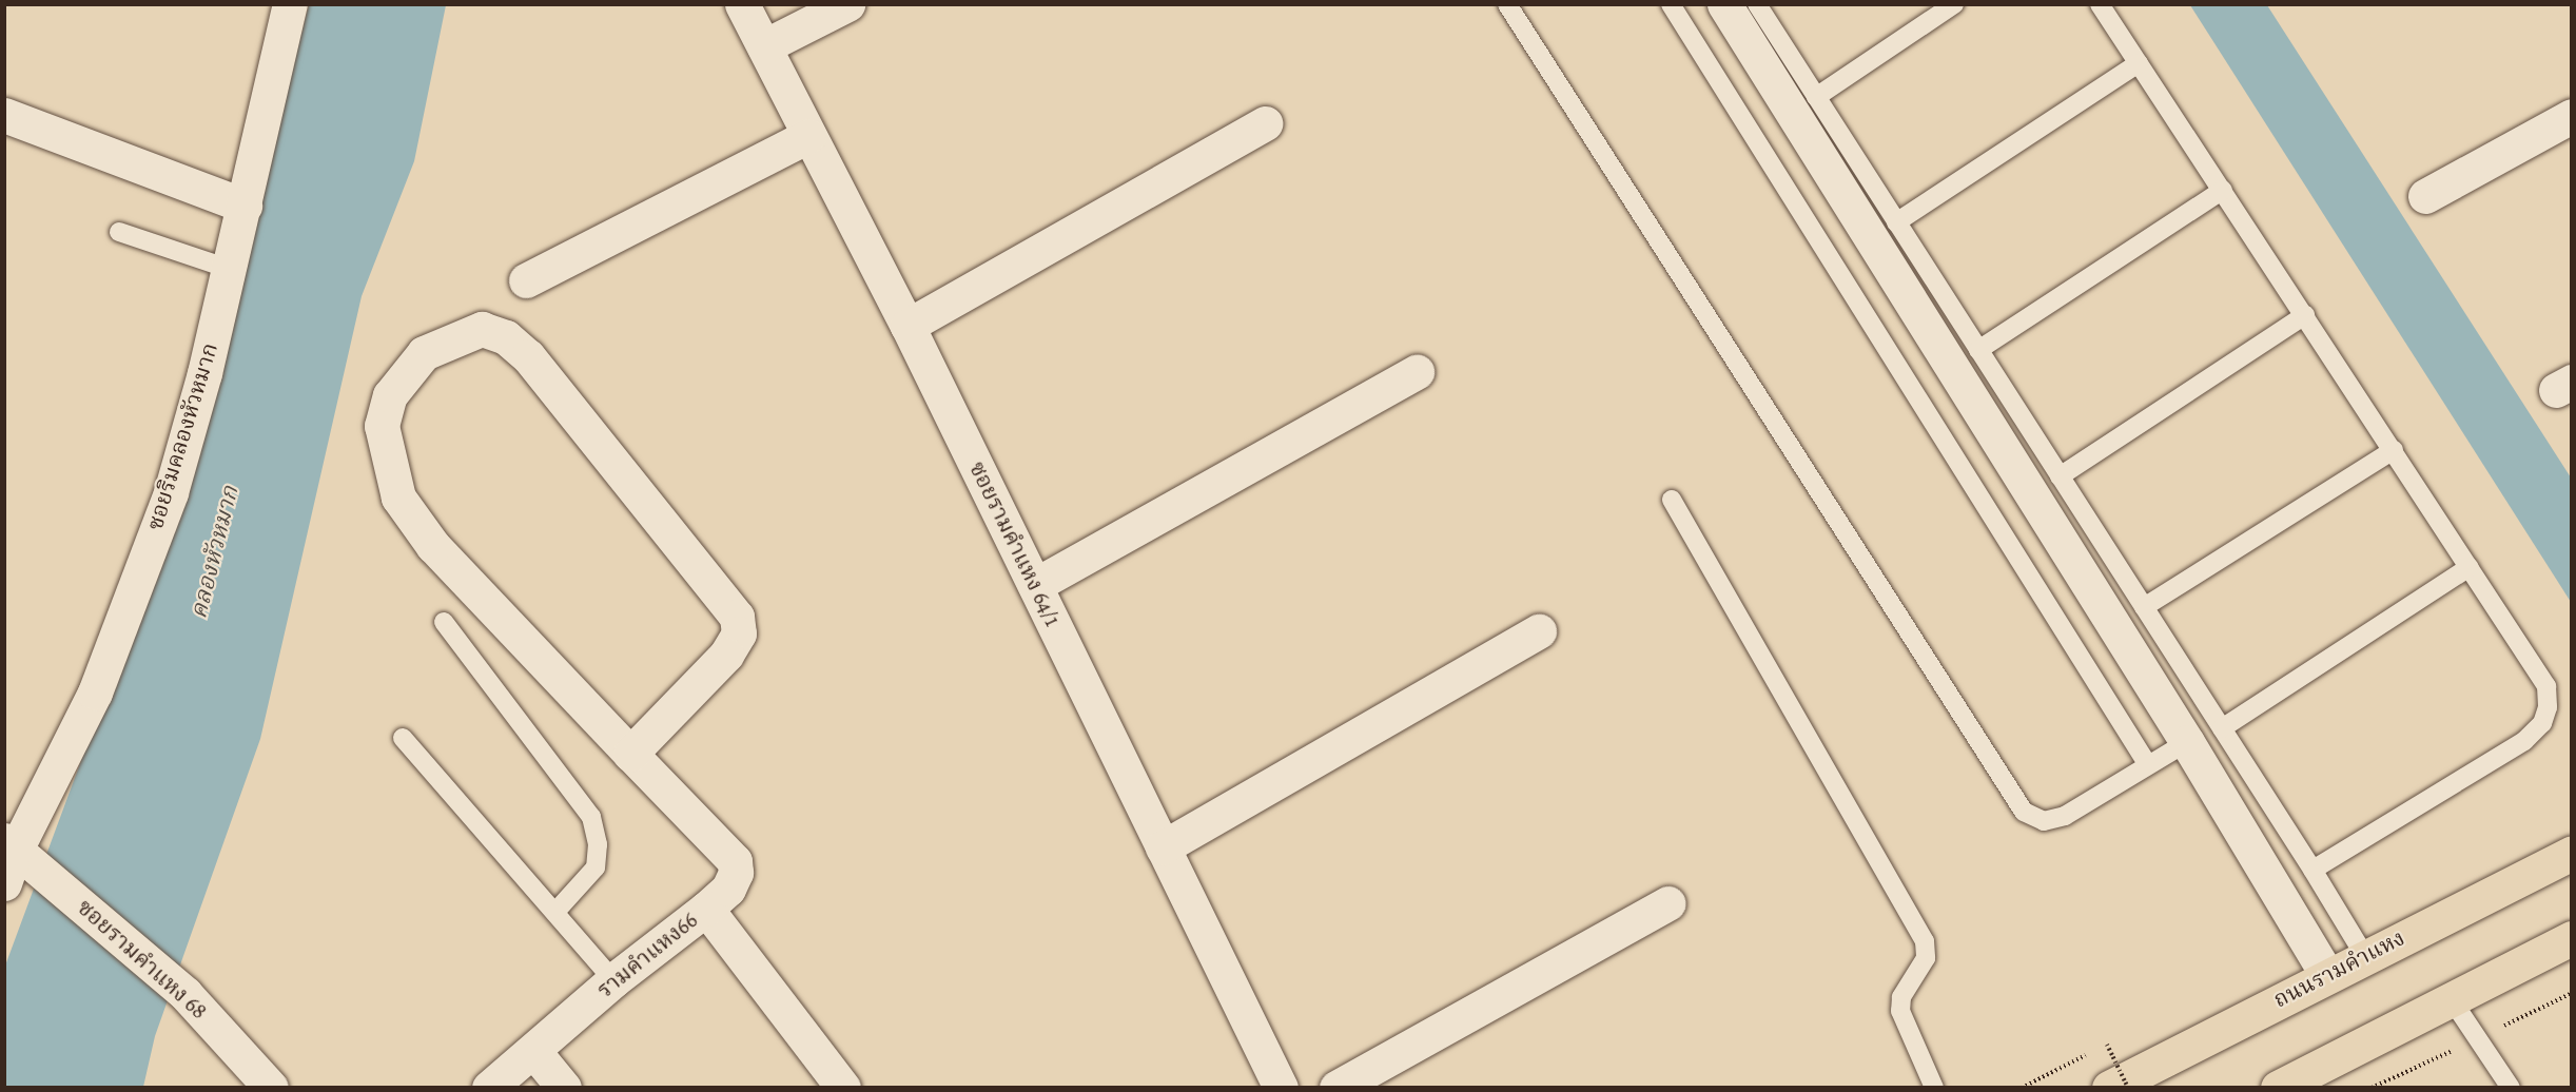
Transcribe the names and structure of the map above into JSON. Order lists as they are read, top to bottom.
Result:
{
  "streets": {
    "main road": ["ถนนรามคำแหง"],
    "street": [
      "ซอยริมคลองหัวหมาก",
      "ซอยรามคำแหง 64/1",
      "รามคำแหง66",
      "ซอยรามคำแหง 68"
    ]
  },
  "crossings": [
    ["ซอยริมคลองหัวหมาก", "ซอยรามคำแหง 68"]
  ],
  "water": ["คลองหัวหมาก"]
}
